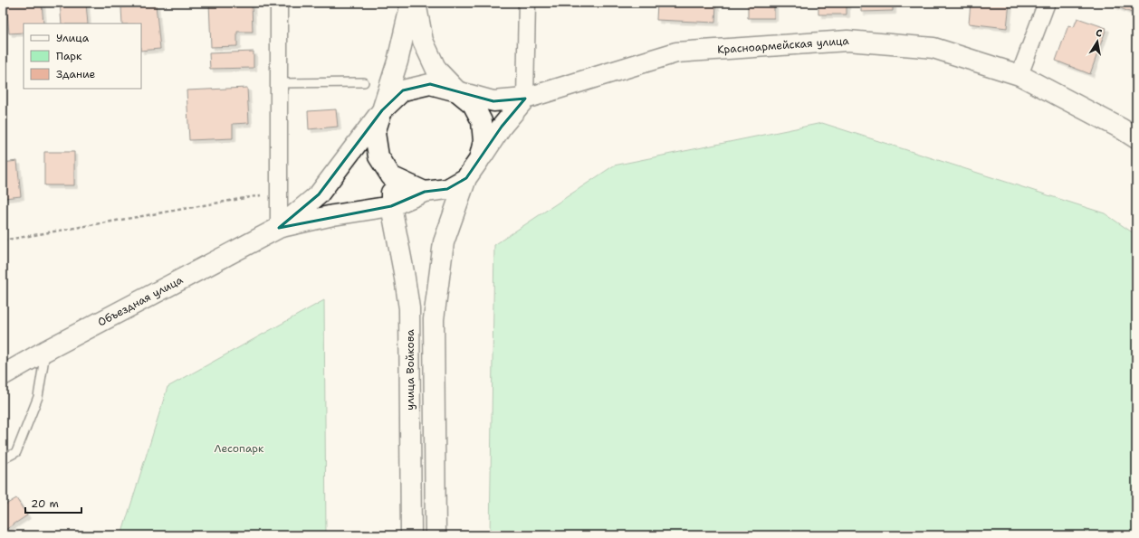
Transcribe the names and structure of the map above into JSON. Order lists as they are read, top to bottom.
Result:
{
  "streets": {
    "main road": ["Красноармейская улица", "Объездная улица", "улица Войкова"]
  },
  "crossings": [
    ["Красноармейская улица", "улица Войкова"]
  ],
  "parks": ["Лесопарк"],
  "legend": ["Улица", "Парк", "Здание"],
  "scale_bar": "20 m",
  "north": "top"
}
